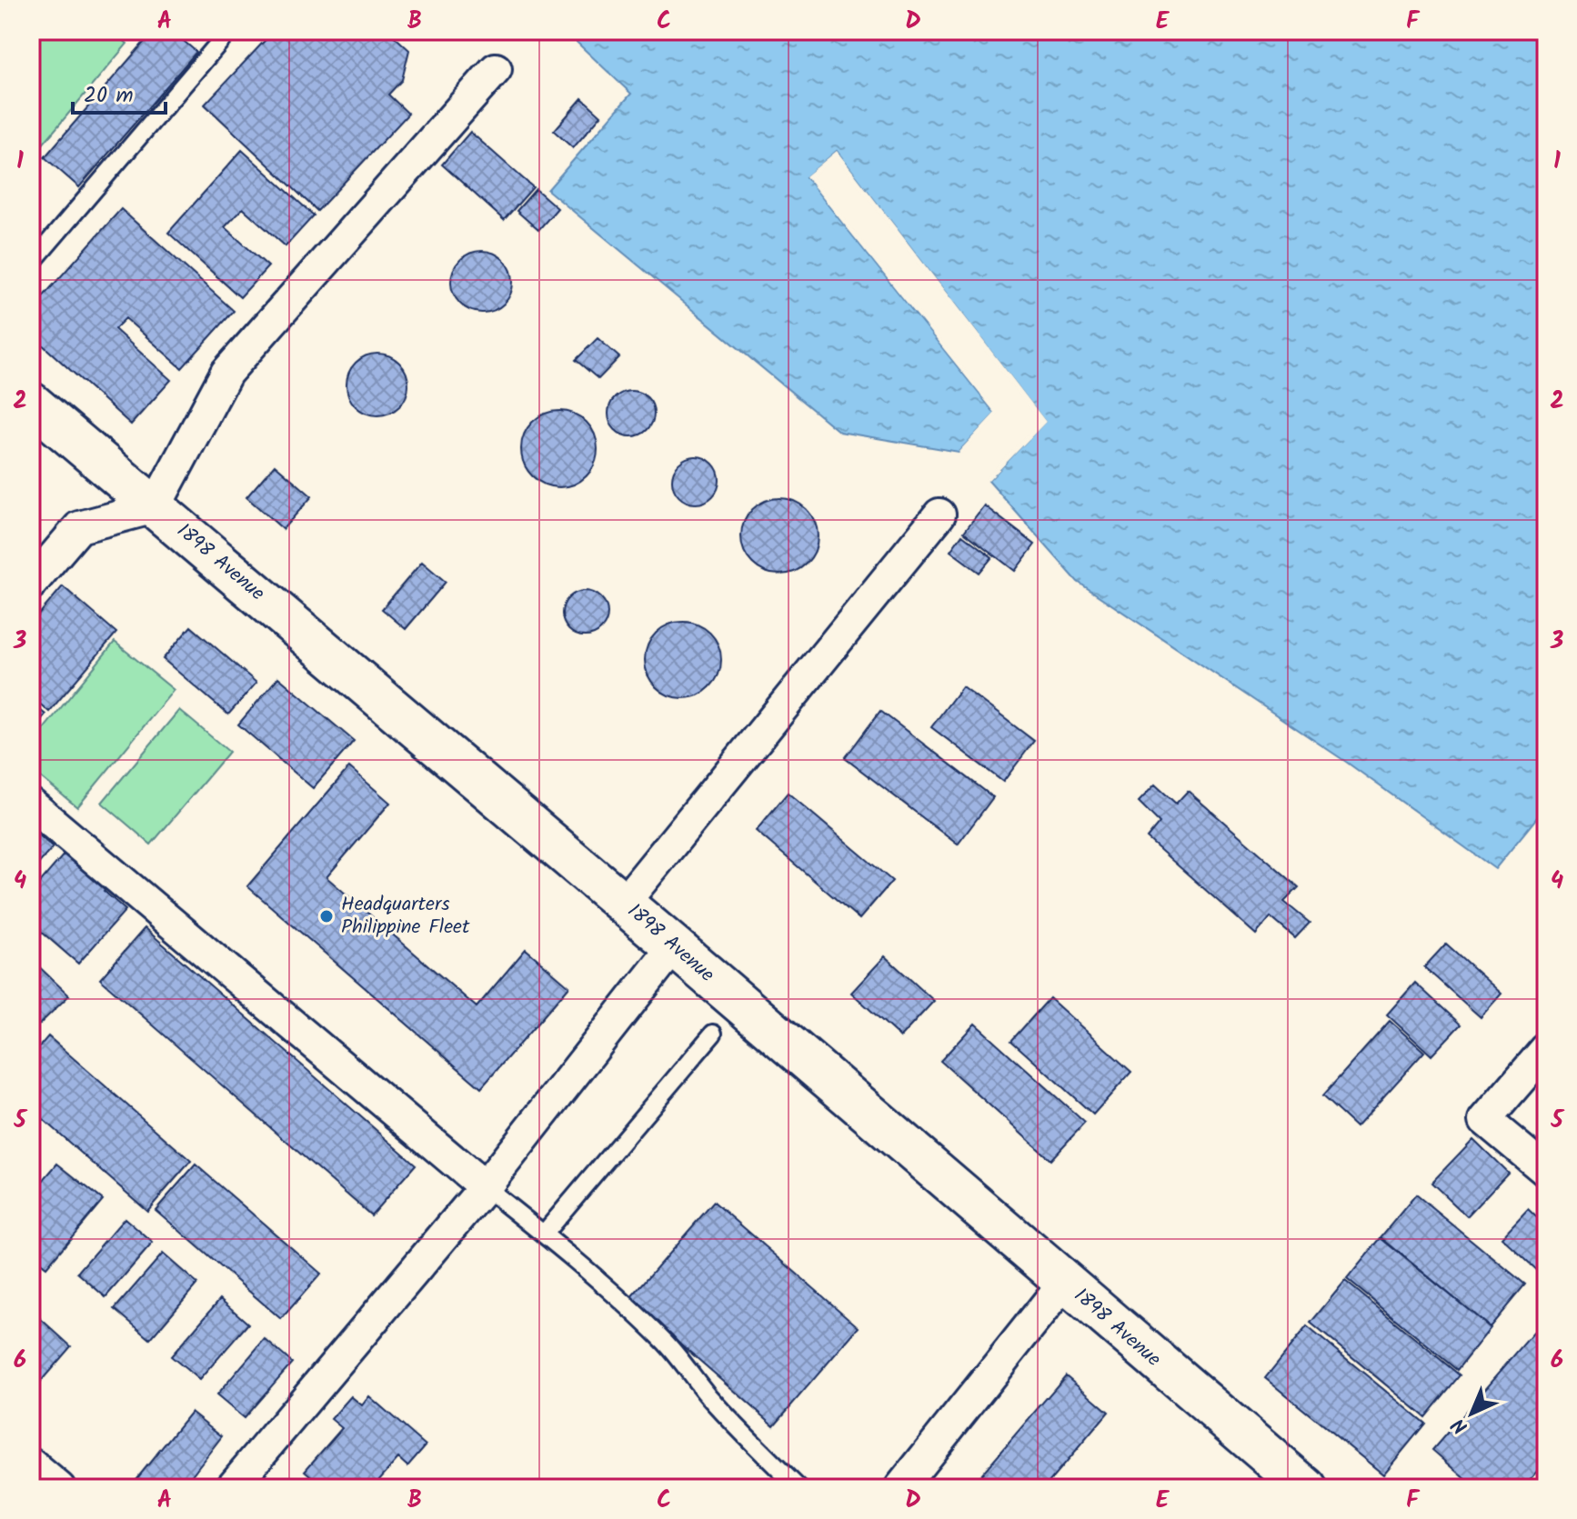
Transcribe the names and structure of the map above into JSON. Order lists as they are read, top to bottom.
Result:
{
  "streets": {
    "street": ["1898 Avenue"]
  },
  "places": ["Headquarters Philippine Fleet"],
  "scale_bar": "20 m",
  "north": "bottom left",
  "grid": {
    "columns": [
      "A",
      "B",
      "C",
      "D",
      "E",
      "F"
    ],
    "rows": [
      "1",
      "2",
      "3",
      "4",
      "5",
      "6"
    ]
  }
}
